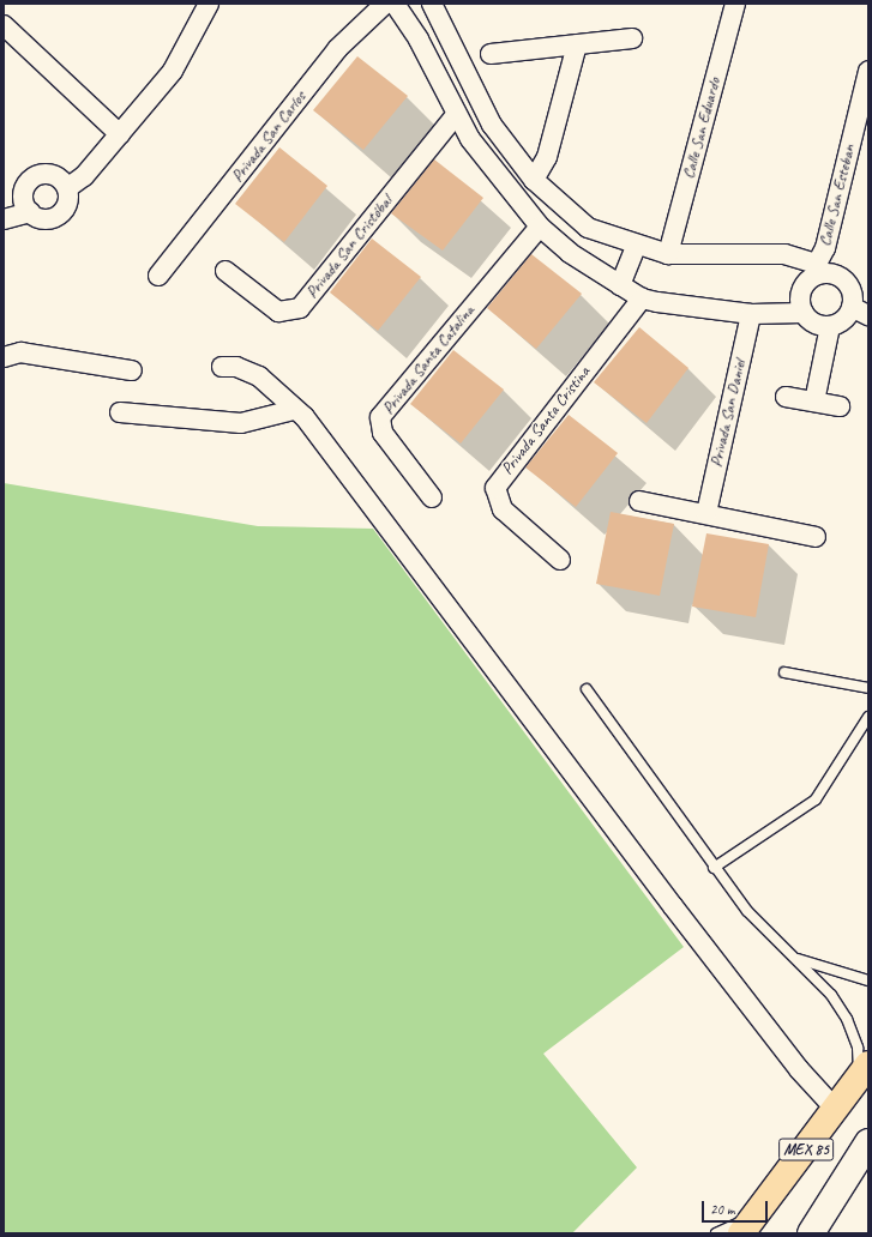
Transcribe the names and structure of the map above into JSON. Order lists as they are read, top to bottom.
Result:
{
  "streets": {
    "highway": ["MEX 85"],
    "street": [
      "Calle San Eduardo",
      "Privada San Carlos",
      "Calle San Esteban",
      "Privada San Cristóbal",
      "Privada Santa Catalina",
      "Privada San Daniel",
      "Privada Santa Cristina"
    ]
  },
  "scale_bar": "20 m"
}
